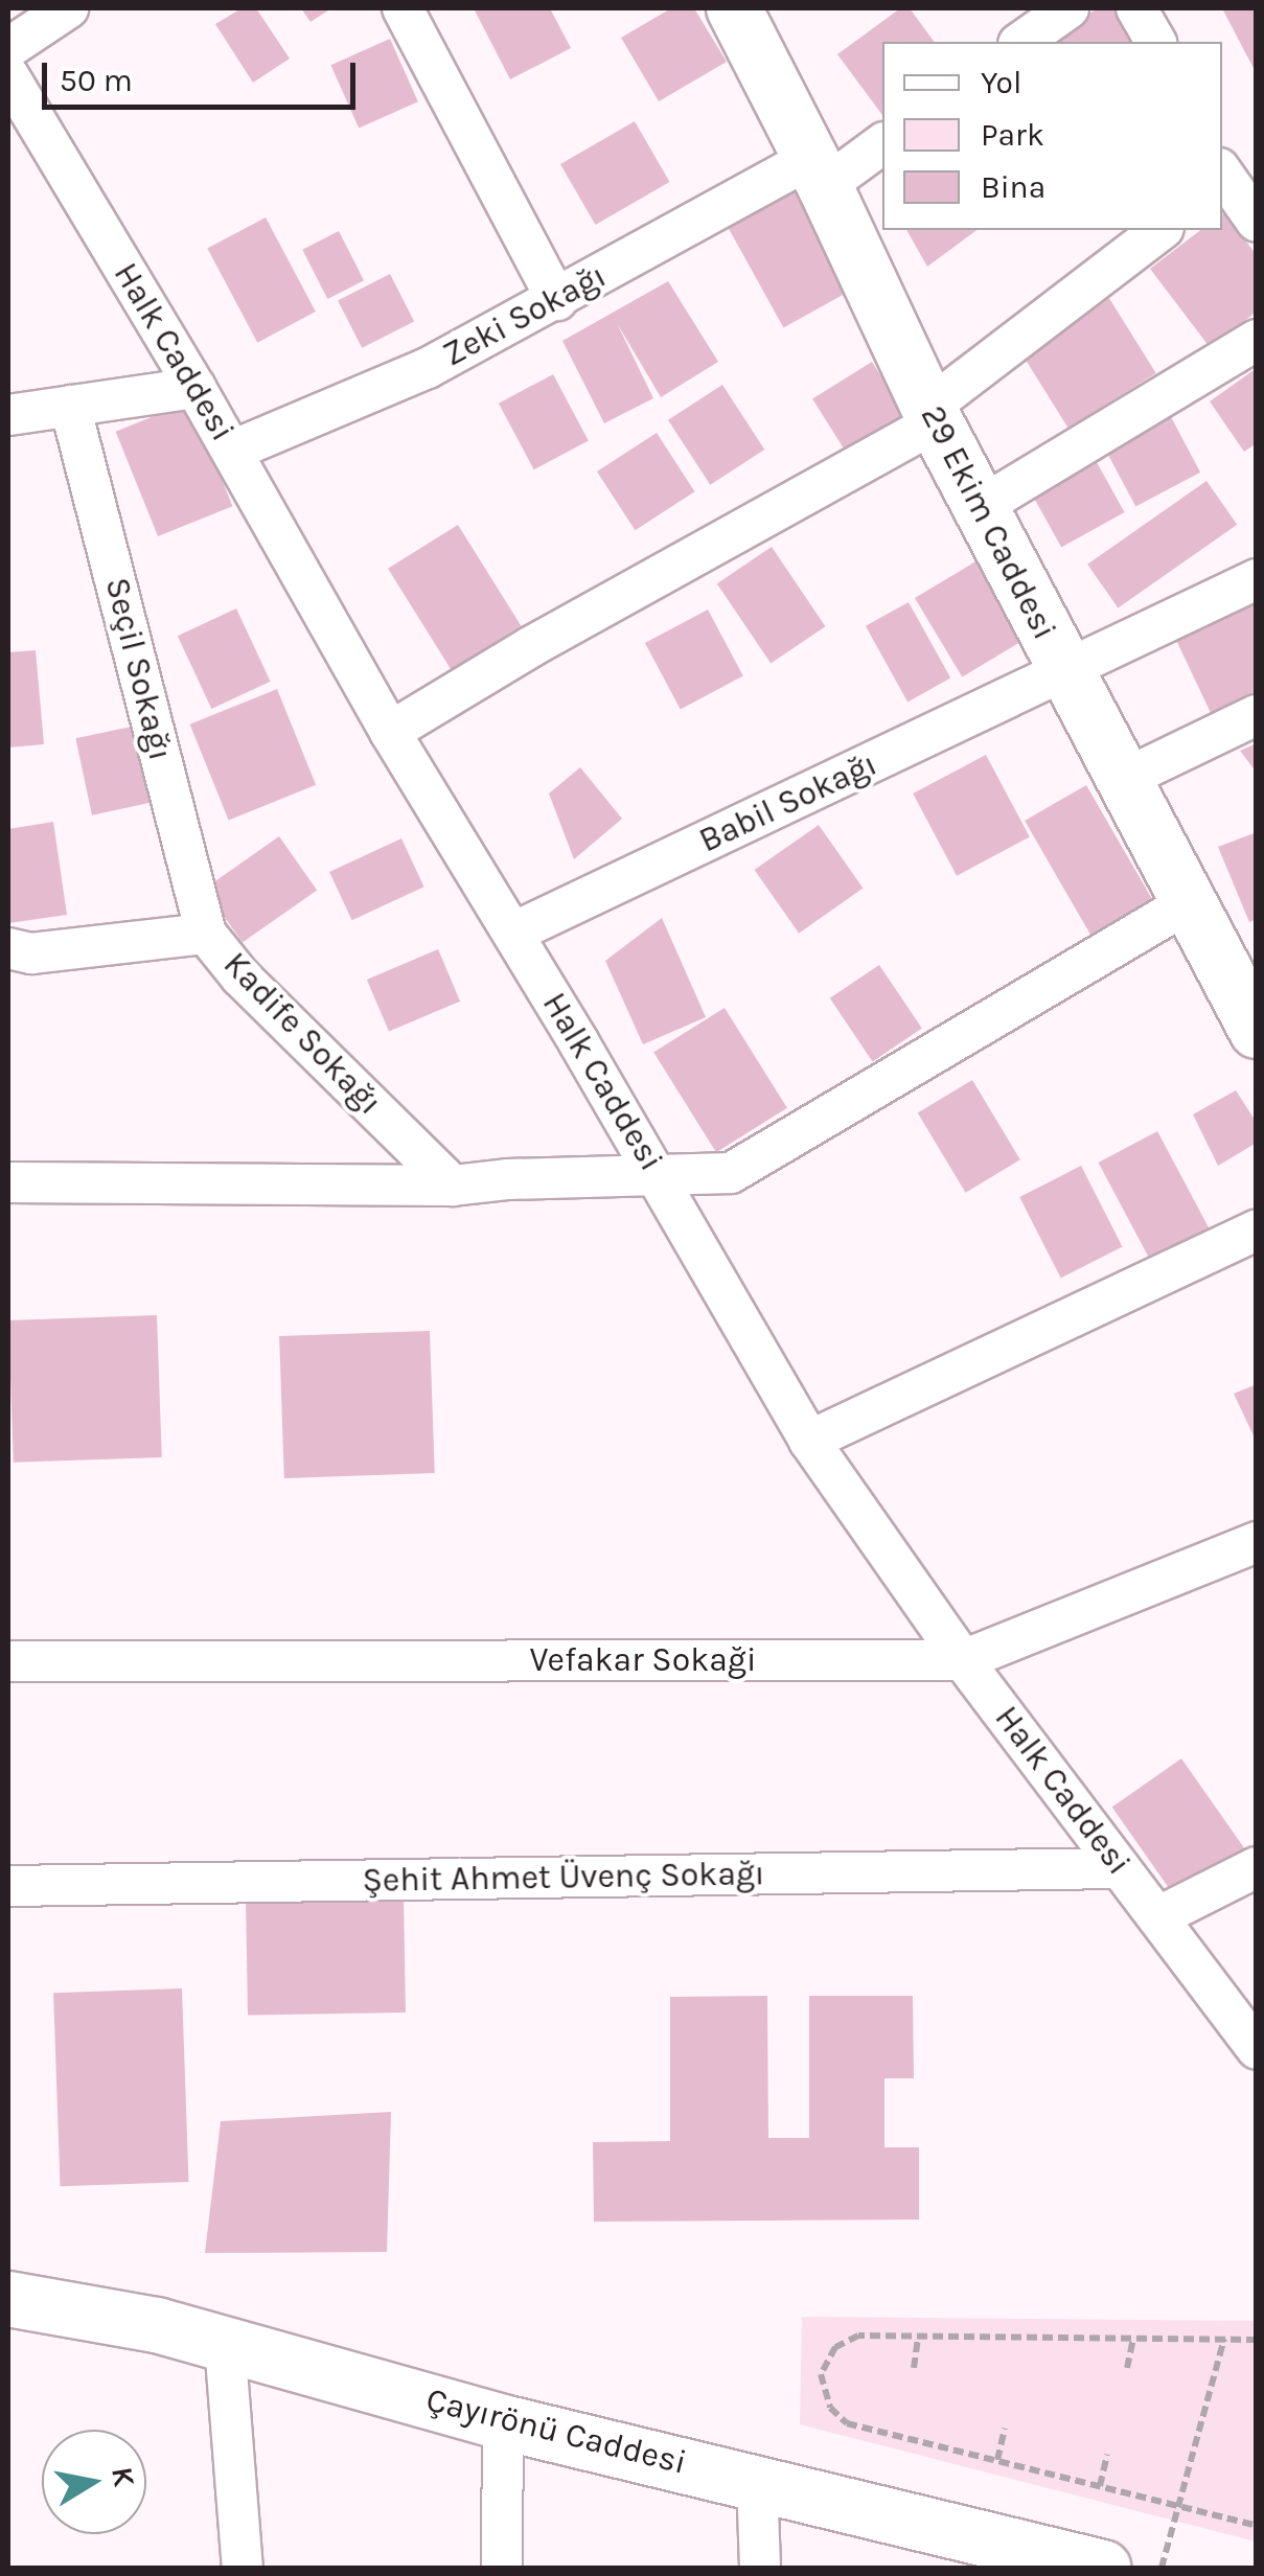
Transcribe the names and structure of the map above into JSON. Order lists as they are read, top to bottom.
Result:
{
  "streets": {
    "street": [
      "Zeki Sokağı",
      "Halk Caddesi",
      "29 Ekim Caddesi",
      "Seçil Sokağı",
      "Babil Sokağı",
      "Kadife Sokağı",
      "Vefakar Sokaği",
      "Şehit Ahmet Üvenç Sokağı",
      "Çayırönü Caddesi"
    ]
  },
  "crossings": [
    ["Zeki Sokağı", "Halk Caddesi"],
    ["Zeki Sokağı", "29 Ekim Caddesi"],
    ["Halk Caddesi", "Babil Sokağı"],
    ["Halk Caddesi", "Vefakar Sokaği"],
    ["Halk Caddesi", "Şehit Ahmet Üvenç Sokağı"],
    ["29 Ekim Caddesi", "Babil Sokağı"],
    ["Seçil Sokağı", "Kadife Sokağı"]
  ],
  "legend": ["Yol", "Park", "Bina"],
  "scale_bar": "50 m",
  "north": "right"
}
